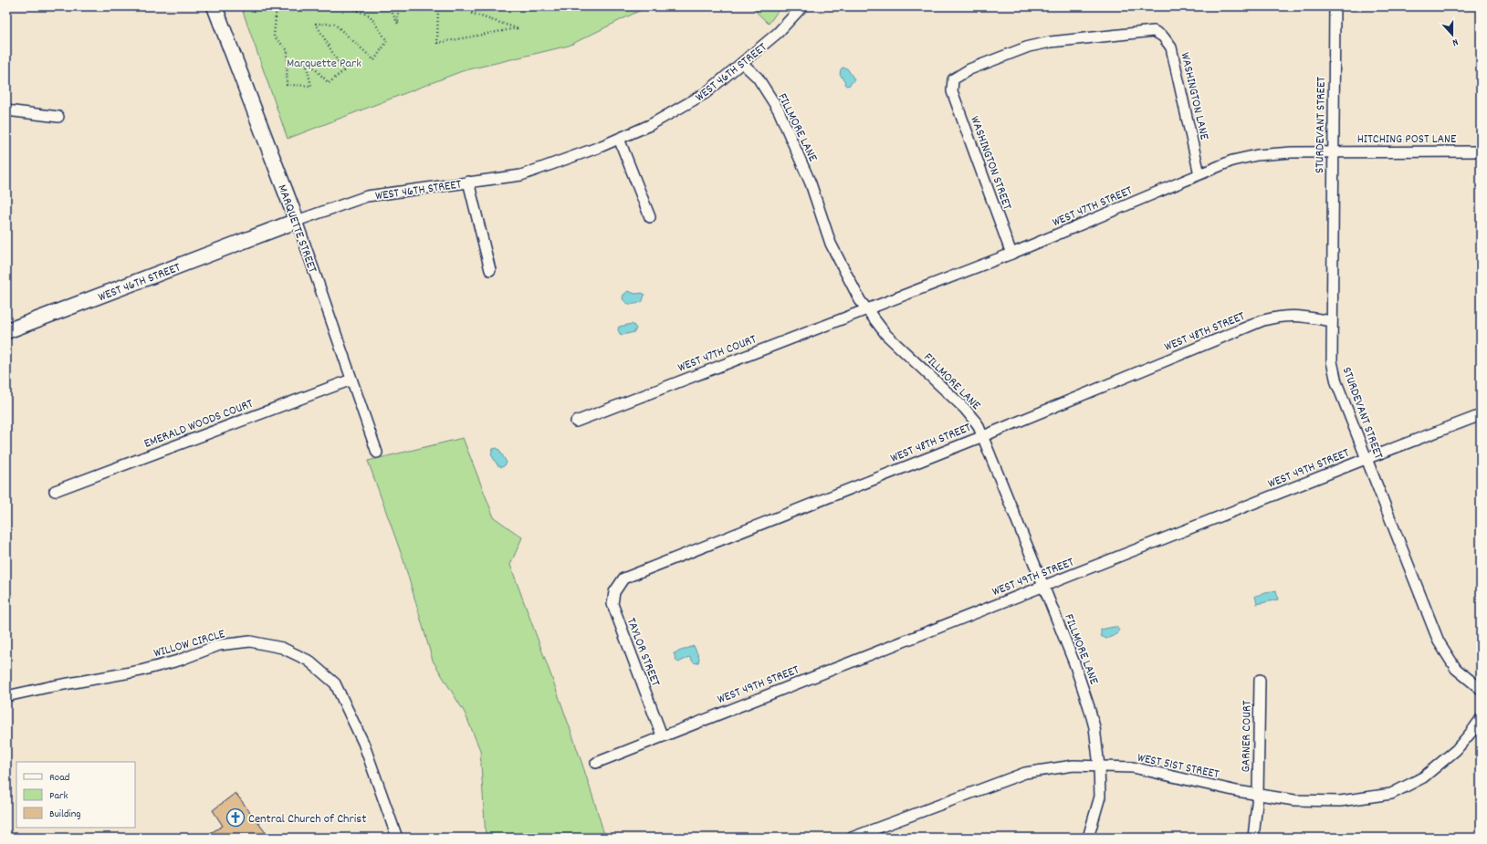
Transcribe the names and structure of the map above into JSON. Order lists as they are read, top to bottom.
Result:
{
  "streets": {
    "street": [
      "WEST 46TH STREET",
      "WASHINGTON LANE",
      "STURDEVANT STREET",
      "FILLMORE LANE",
      "HITCHING POST LANE",
      "WASHINGTON STREET",
      "WEST 47TH STREET",
      "MARQUETTE STREET",
      "WEST 48TH STREET",
      "WEST 47TH COURT",
      "EMERALD WOODS COURT",
      "WEST 49TH STREET",
      "WILLOW CIRCLE",
      "TAYLOR STREET",
      "GARNER COURT",
      "WEST 51ST STREET"
    ]
  },
  "crossings": [
    ["WEST 46TH STREET", "FILLMORE LANE"],
    ["WEST 46TH STREET", "MARQUETTE STREET"],
    ["WASHINGTON LANE", "WASHINGTON STREET"],
    ["WASHINGTON LANE", "WEST 47TH STREET"],
    ["STURDEVANT STREET", "HITCHING POST LANE"],
    ["STURDEVANT STREET", "WEST 47TH STREET"],
    ["STURDEVANT STREET", "WEST 48TH STREET"],
    ["STURDEVANT STREET", "WEST 49TH STREET"],
    ["FILLMORE LANE", "WEST 47TH STREET"],
    ["FILLMORE LANE", "WEST 48TH STREET"],
    ["FILLMORE LANE", "WEST 47TH COURT"],
    ["FILLMORE LANE", "WEST 49TH STREET"],
    ["FILLMORE LANE", "WEST 51ST STREET"],
    ["HITCHING POST LANE", "WEST 47TH STREET"],
    ["WASHINGTON STREET", "WEST 47TH STREET"],
    ["WEST 47TH STREET", "WEST 47TH COURT"],
    ["MARQUETTE STREET", "EMERALD WOODS COURT"],
    ["WEST 48TH STREET", "TAYLOR STREET"],
    ["WEST 49TH STREET", "TAYLOR STREET"],
    ["GARNER COURT", "WEST 51ST STREET"]
  ],
  "parks": ["Marquette Park"],
  "places": {
    "church": ["Central Church of Christ"]
  },
  "legend": ["Road", "Park", "Building"],
  "north": "bottom"
}
